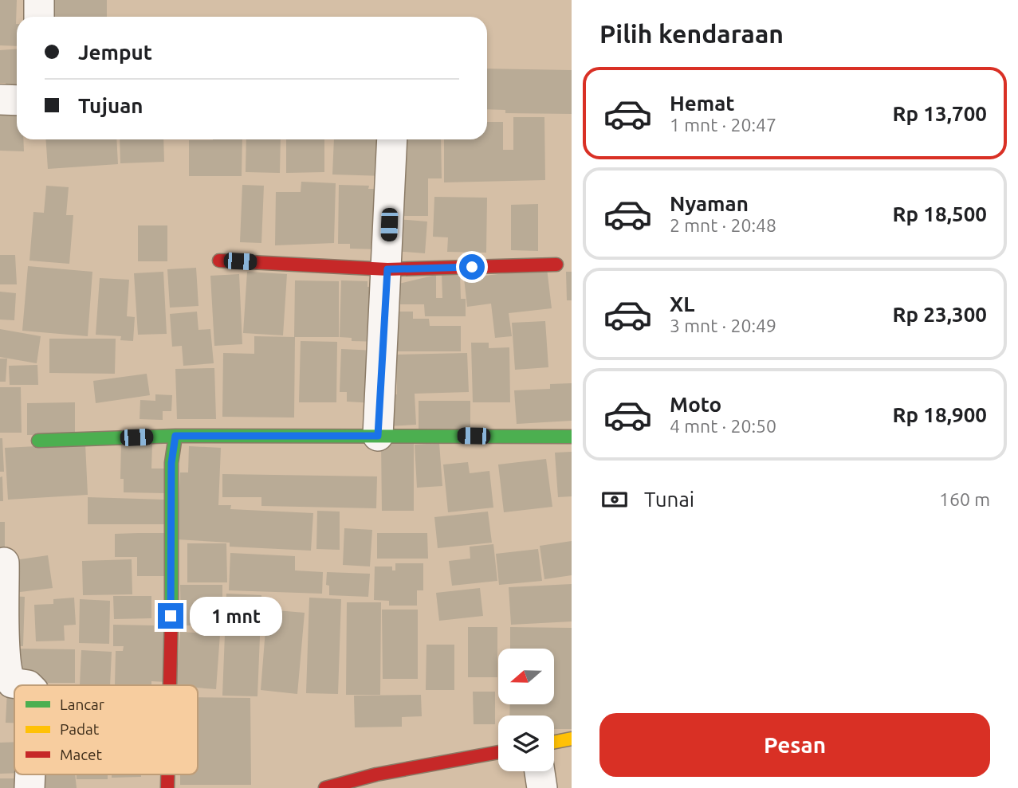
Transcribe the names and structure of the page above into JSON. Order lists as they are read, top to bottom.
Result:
{
  "legend": ["Lancar", "Padat", "Macet"],
  "north": "left",
  "page": {
    "heading": "Pilih kendaraan",
    "banner": ["Jemput", "Tujuan"],
    "list": [
      {
        "name": "Hemat",
        "note": "1 mnt · 20:47",
        "value": "Rp 13,700"
      },
      {
        "name": "Nyaman",
        "note": "2 mnt · 20:48",
        "value": "Rp 18,500"
      },
      {
        "name": "XL",
        "note": "3 mnt · 20:49",
        "value": "Rp 23,300"
      },
      {
        "name": "Moto",
        "note": "4 mnt · 20:50",
        "value": "Rp 18,900"
      }
    ],
    "pay": ["Tunai", "160 m"],
    "bubble": "1 mnt",
    "buttons": "Pesan"
  }
}
